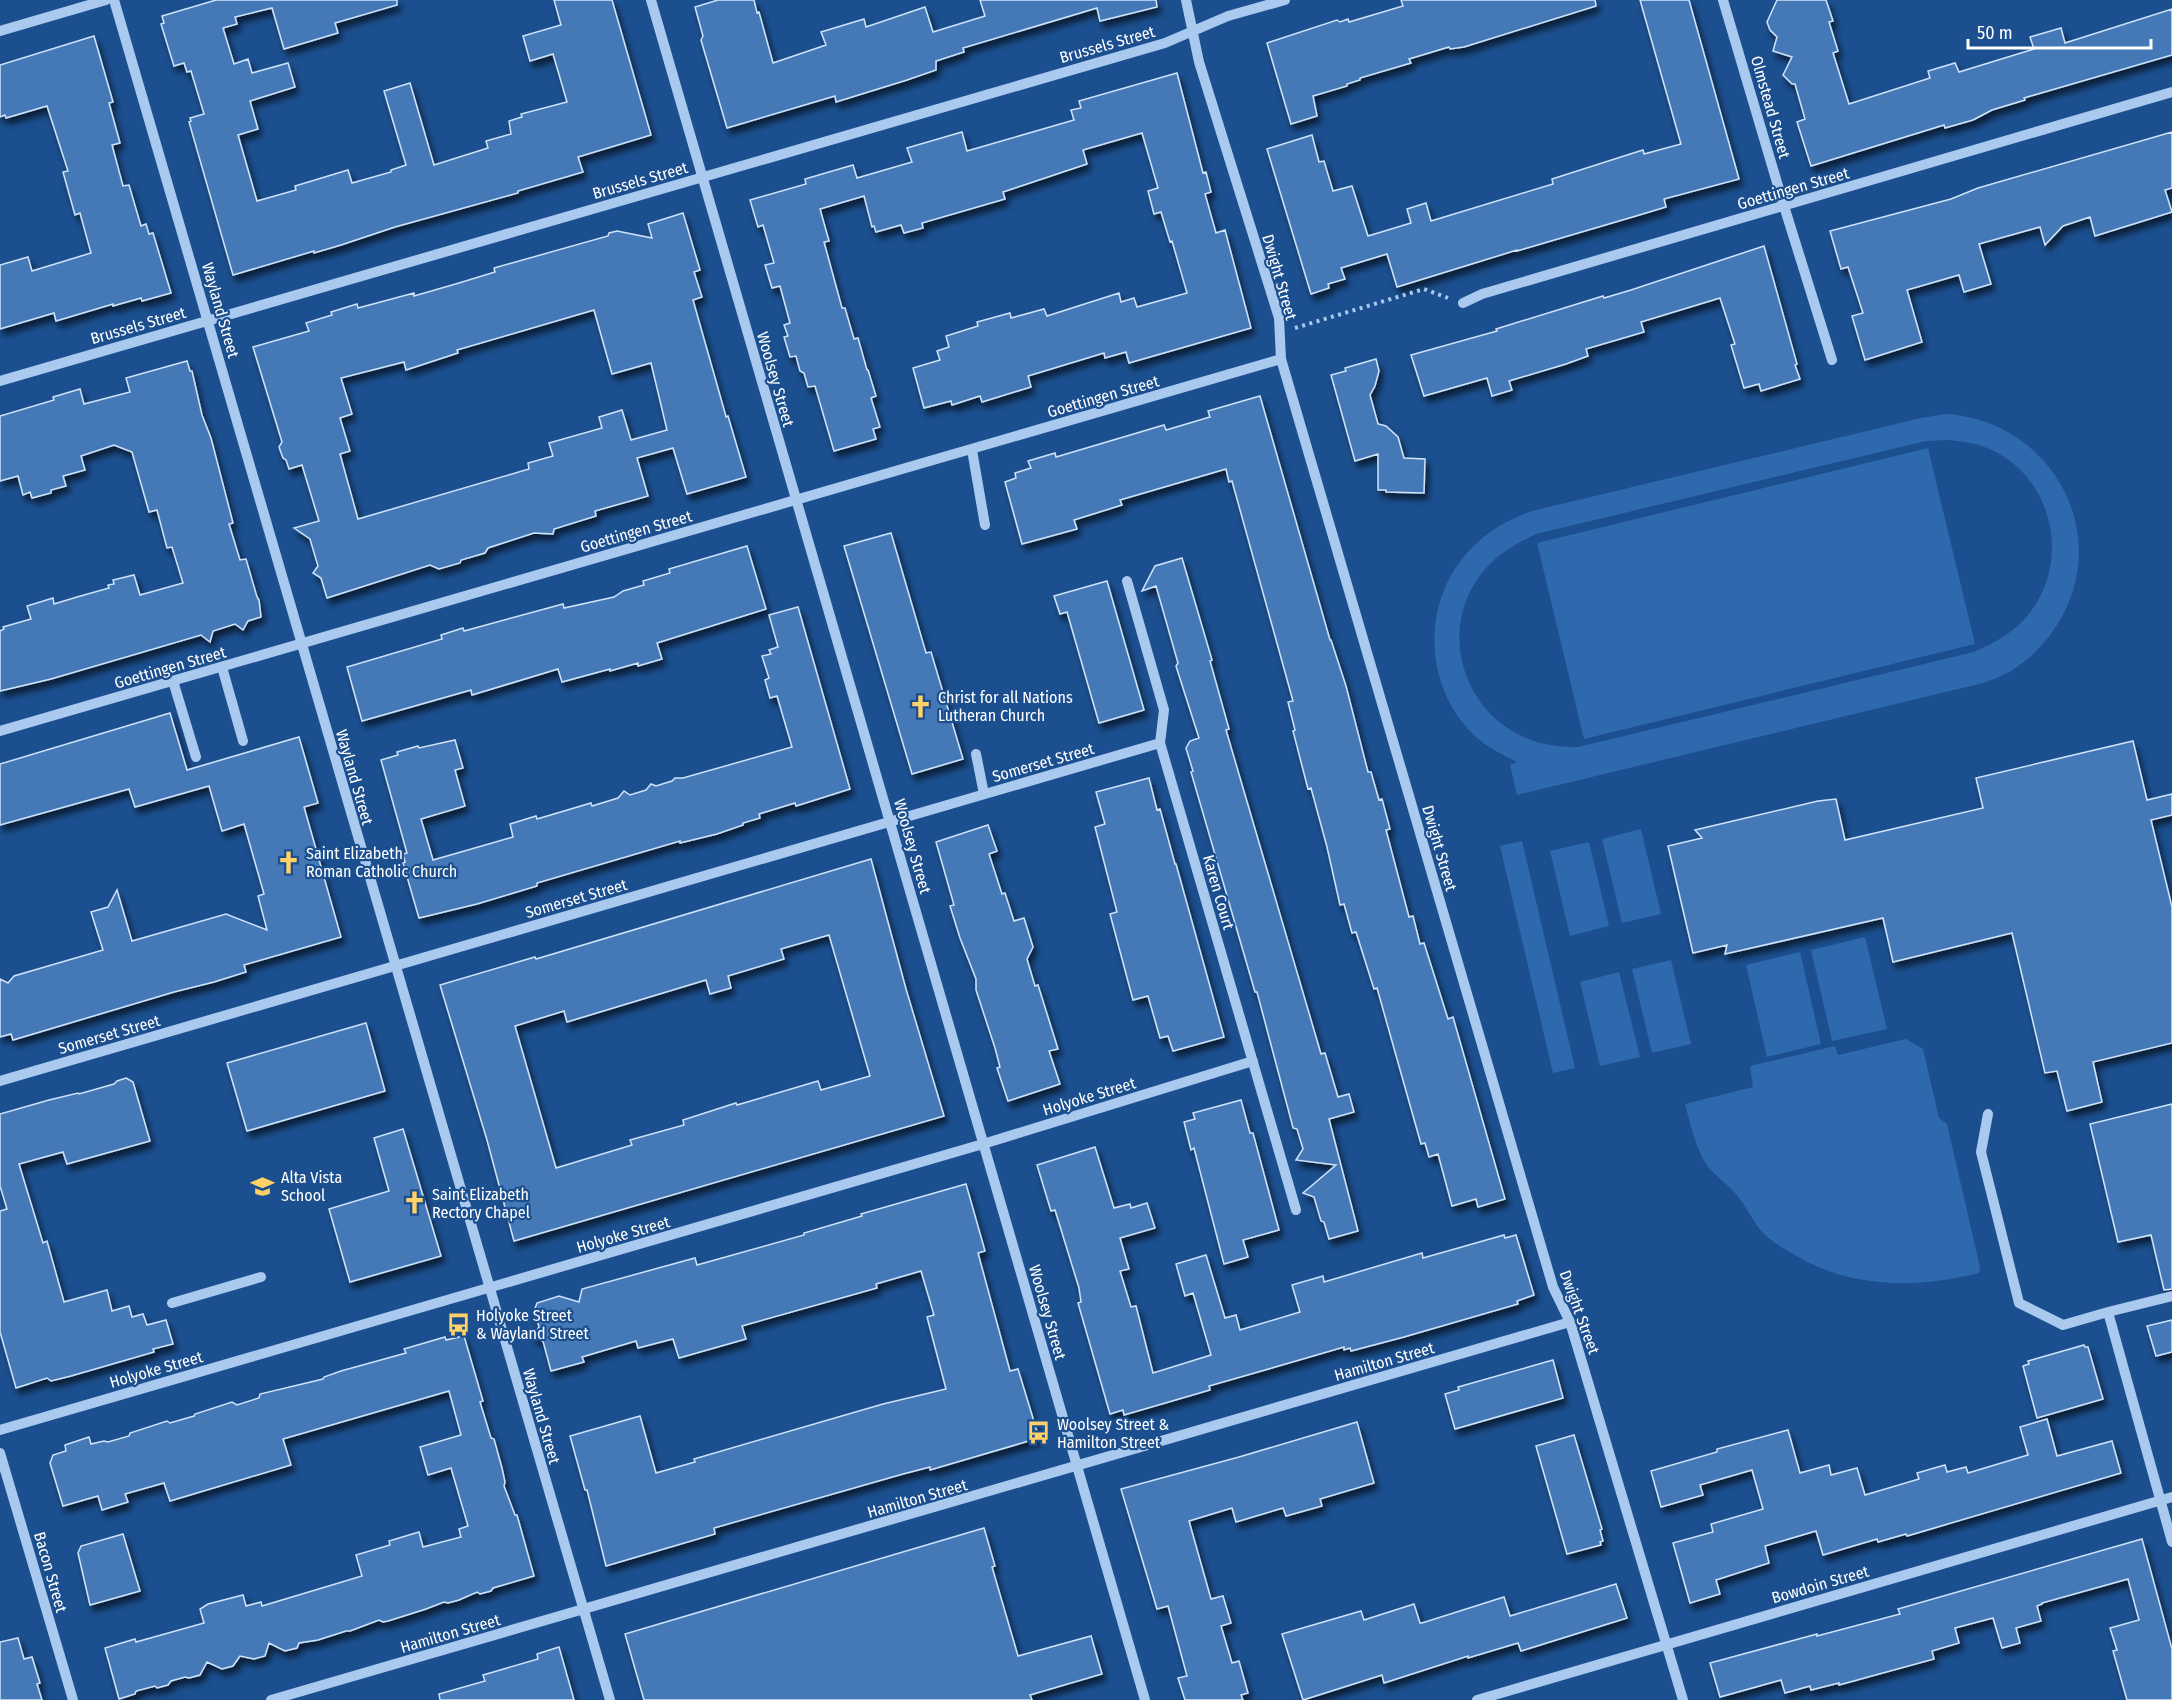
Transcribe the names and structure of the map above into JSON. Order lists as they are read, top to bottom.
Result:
{
  "streets": {
    "street": [
      "Brussels Street",
      "Olmstead Street",
      "Goettingen Street",
      "Dwight Street",
      "Wayland Street",
      "Woolsey Street",
      "Somerset Street",
      "Karen Court",
      "Holyoke Street",
      "Hamilton Street",
      "Bacon Street",
      "Bowdoin Street"
    ]
  },
  "crossings": [
    ["Brussels Street", "Dwight Street"],
    ["Brussels Street", "Wayland Street"],
    ["Brussels Street", "Woolsey Street"],
    ["Olmstead Street", "Goettingen Street"],
    ["Goettingen Street", "Dwight Street"],
    ["Goettingen Street", "Wayland Street"],
    ["Goettingen Street", "Woolsey Street"],
    ["Dwight Street", "Hamilton Street"],
    ["Dwight Street", "Bowdoin Street"],
    ["Wayland Street", "Somerset Street"],
    ["Wayland Street", "Holyoke Street"],
    ["Wayland Street", "Hamilton Street"],
    ["Woolsey Street", "Somerset Street"],
    ["Woolsey Street", "Holyoke Street"],
    ["Woolsey Street", "Hamilton Street"],
    ["Somerset Street", "Karen Court"],
    ["Karen Court", "Holyoke Street"]
  ],
  "places": {
    "church": ["Christ for all Nations Lutheran Church", "Saint Elizabeth Roman Catholic Church", "Saint Elizabeth Rectory Chapel"],
    "school or university": ["Alta Vista School"],
    "bus stop": ["Holyoke Street & Wayland Street", "Woolsey Street & Hamilton Street"]
  },
  "scale_bar": "50 m"
}
